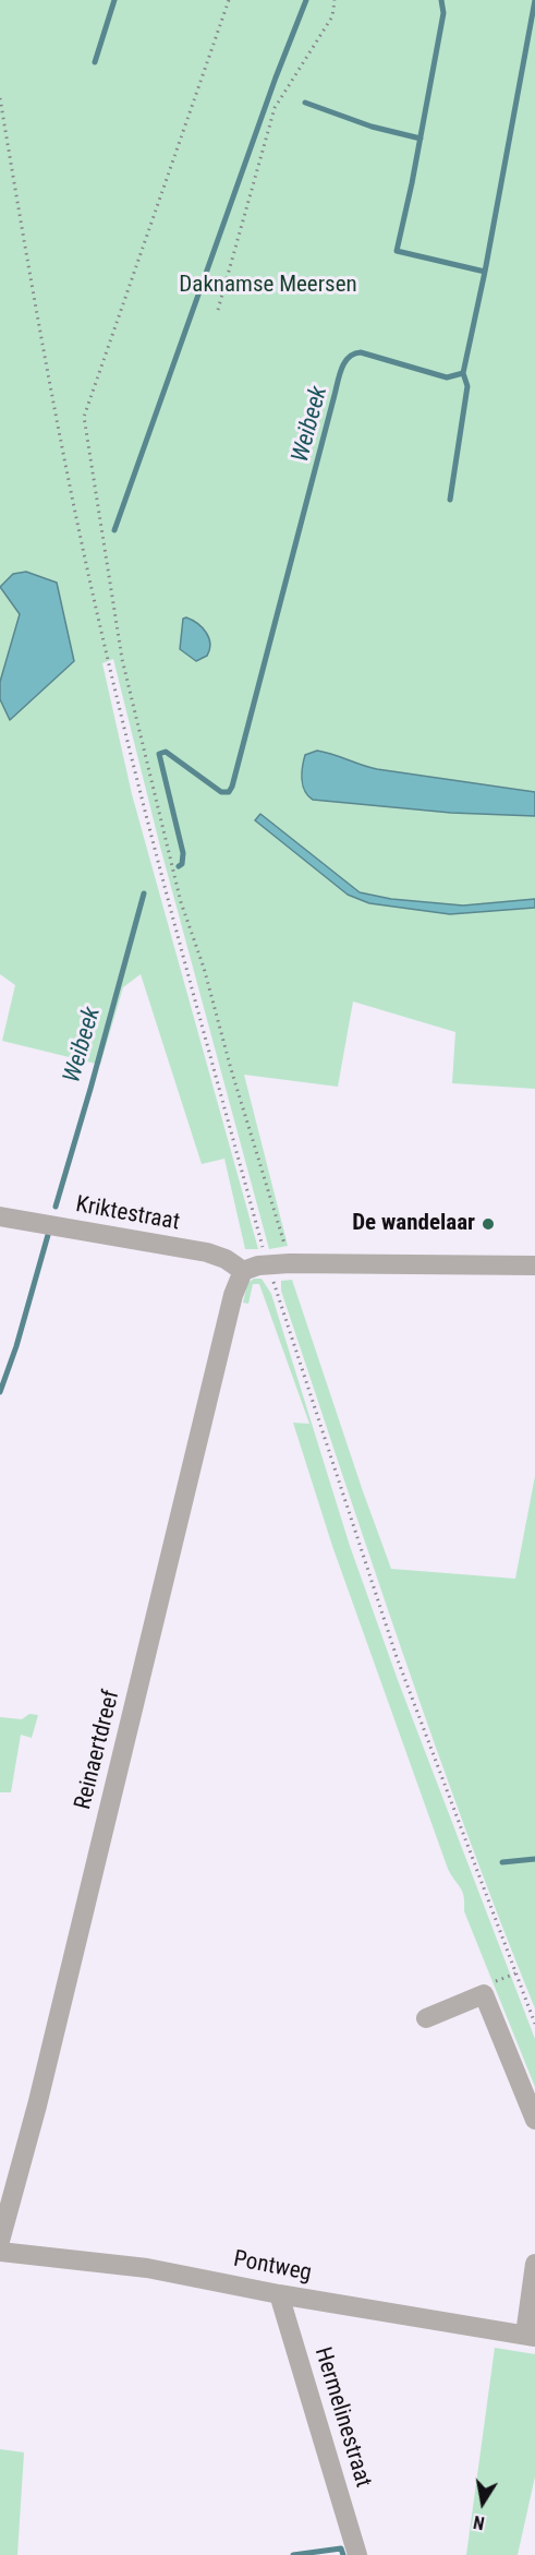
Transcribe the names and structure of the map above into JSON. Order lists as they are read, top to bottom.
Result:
{
  "streets": {
    "street": [
      "Kriktestraat",
      "Reinaertdreef",
      "Pontweg",
      "Hermelinestraat"
    ]
  },
  "crossings": [
    ["Kriktestraat", "Reinaertdreef"],
    ["Pontweg", "Hermelinestraat"]
  ],
  "water": ["Weibeek"],
  "parks": ["Daknamse Meersen"],
  "places": ["De wandelaar"],
  "north": "bottom"
}
